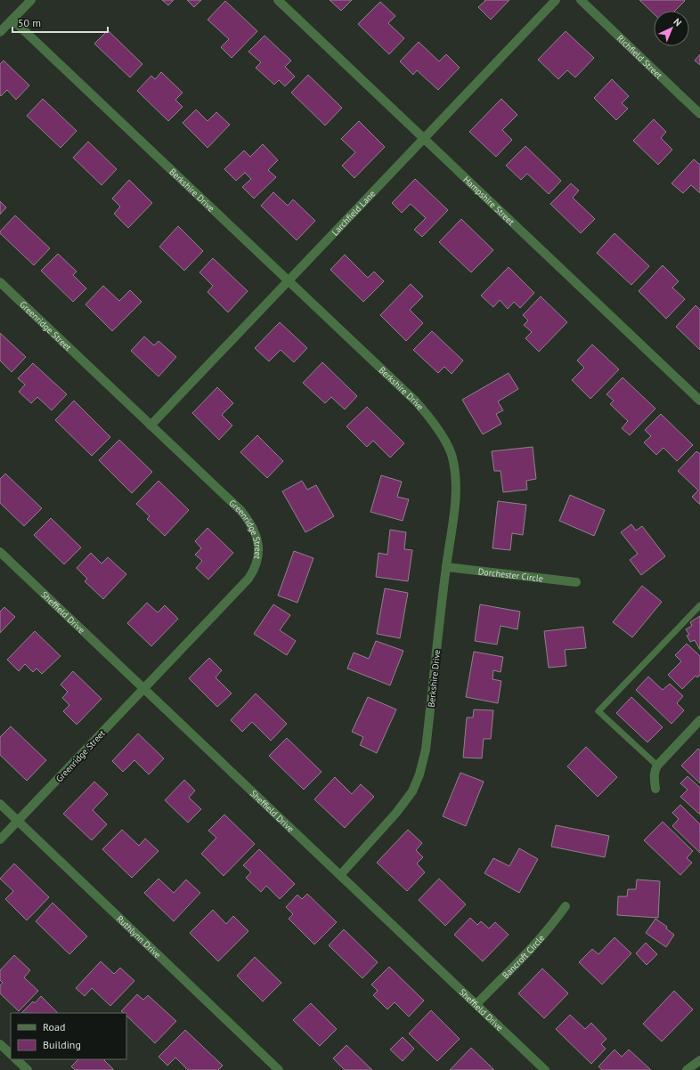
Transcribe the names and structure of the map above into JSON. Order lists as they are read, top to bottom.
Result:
{
  "streets": {
    "street": [
      "Richfield Street",
      "Berkshire Drive",
      "Hampshire Street",
      "Larchfield Lane",
      "Greenridge Street",
      "Dorchester Circle",
      "Sheffield Drive",
      "Ruthlynn Drive",
      "Bancroft Circle"
    ]
  },
  "crossings": [
    ["Berkshire Drive", "Larchfield Lane"],
    ["Berkshire Drive", "Dorchester Circle"],
    ["Berkshire Drive", "Sheffield Drive"],
    ["Hampshire Street", "Larchfield Lane"],
    ["Larchfield Lane", "Greenridge Street"],
    ["Greenridge Street", "Sheffield Drive"],
    ["Greenridge Street", "Ruthlynn Drive"],
    ["Sheffield Drive", "Bancroft Circle"]
  ],
  "legend": ["Road", "Building"],
  "scale_bar": "50 m",
  "north": "top right"
}
